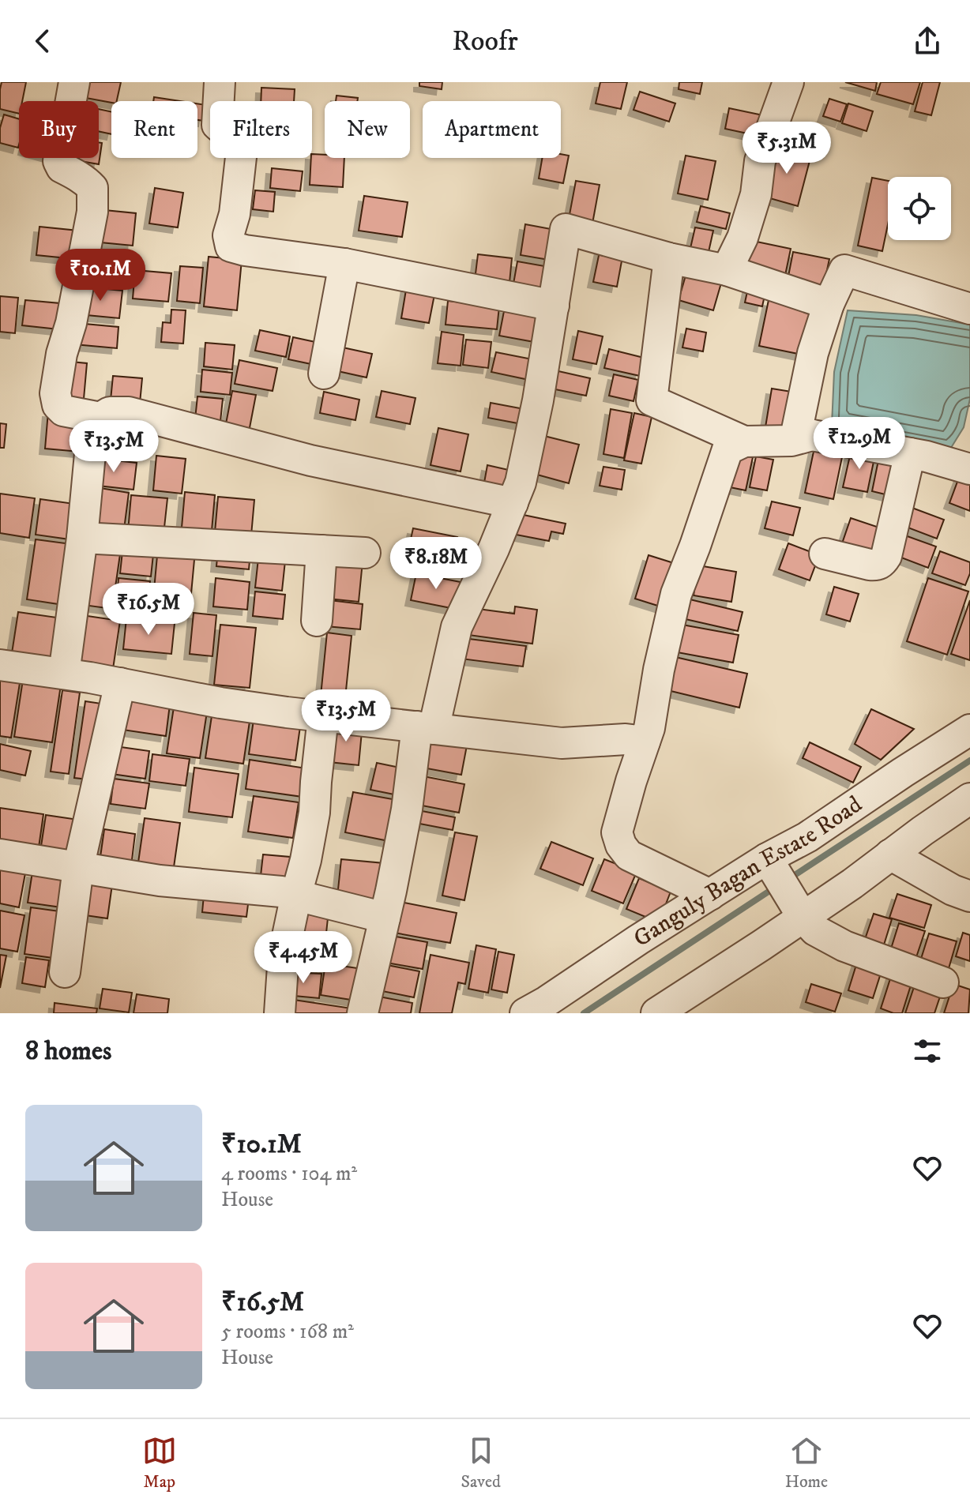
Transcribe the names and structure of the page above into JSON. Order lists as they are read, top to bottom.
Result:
{
  "streets": {
    "street": ["Ganguly Bagan Estate Road"]
  },
  "page": {
    "header": "Roofr",
    "chip": [
      "Buy",
      "Rent",
      "Filters",
      "New",
      "Apartment"
    ],
    "price": [
      "₹5.31M",
      "₹10.1M",
      "₹12.9M",
      "₹13.5M",
      "₹8.18M",
      "₹16.5M",
      "₹13.5M",
      "₹4.45M"
    ],
    "heading": "8 homes",
    "list": [
      {
        "name": "₹10.1M",
        "note": "4 rooms · 104 m² · House"
      },
      {
        "name": "₹16.5M",
        "note": "5 rooms · 168 m² · House"
      }
    ],
    "tabs": ["Map", "Saved", "Home"]
  }
}
